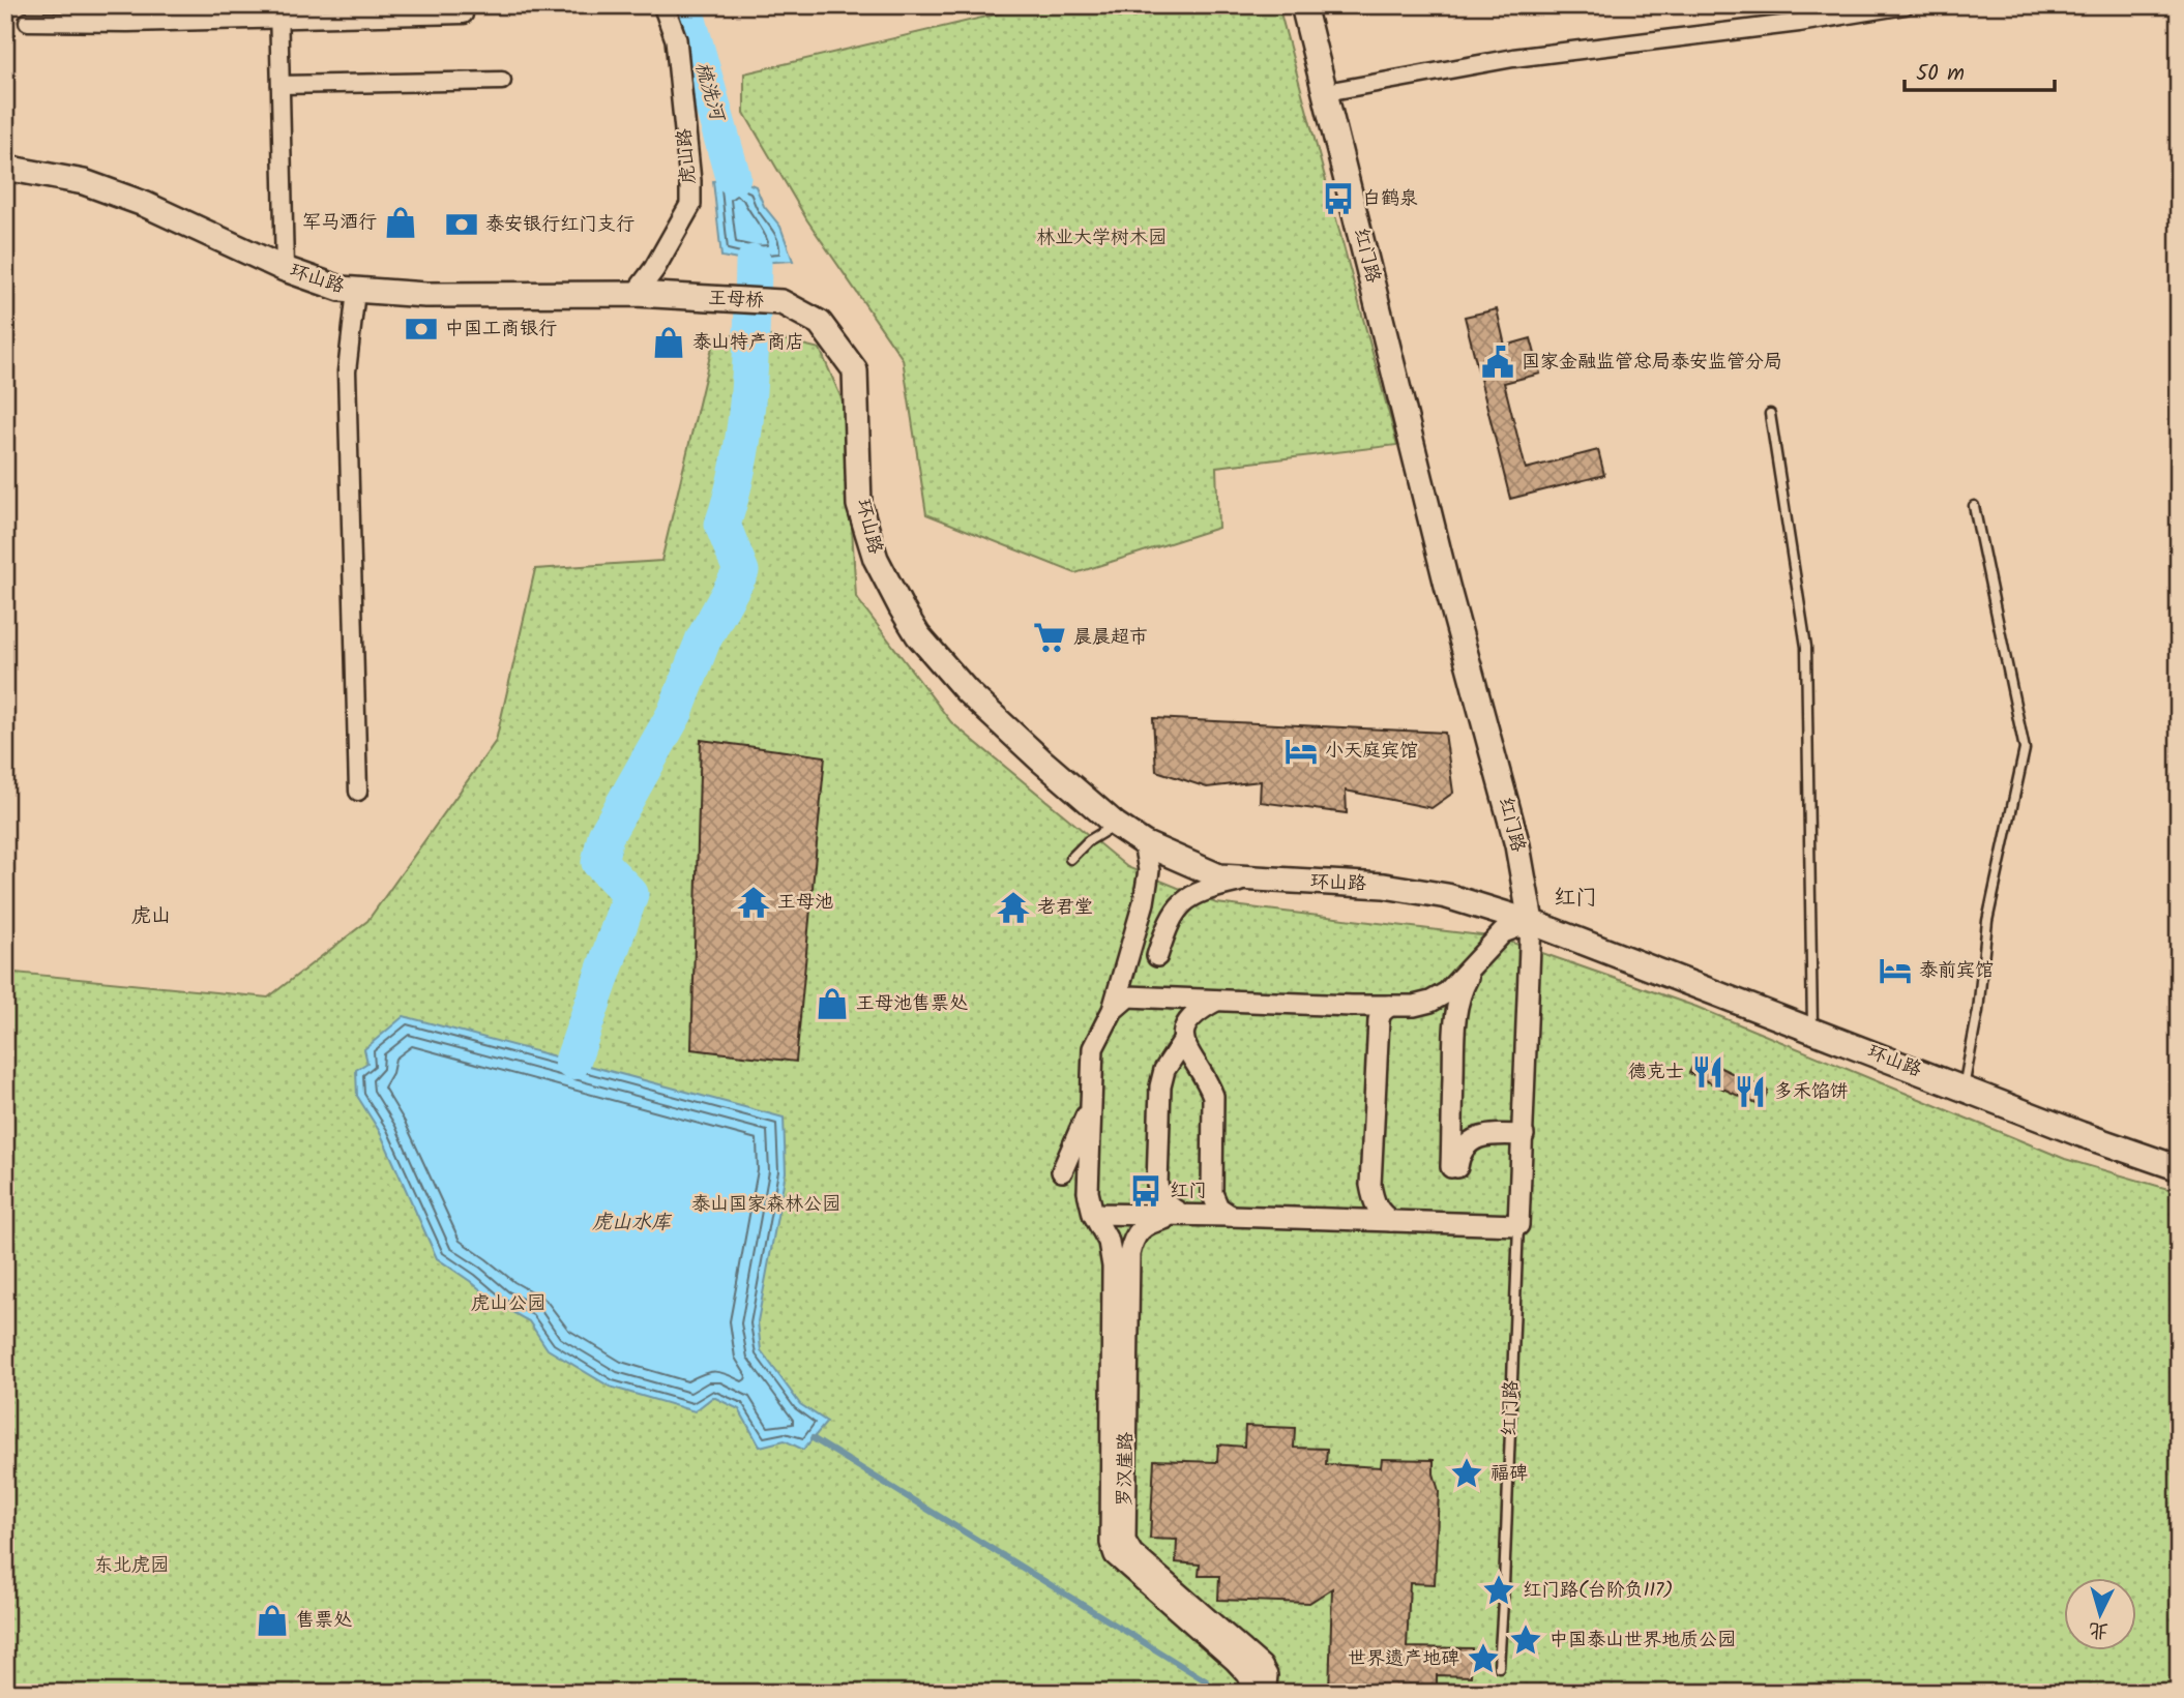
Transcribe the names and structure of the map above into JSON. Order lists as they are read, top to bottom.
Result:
{
  "streets": {
    "main road": ["红门路", "环山路", "王母桥"],
    "street": ["虎山路", "罗汉崖路"]
  },
  "crossings": [
    ["虎山路", "环山路"],
    ["红门路", "环山路"],
    ["环山路", "王母桥"],
    ["环山路", "罗汉崖路"]
  ],
  "districts": ["红门", "虎山"],
  "water": ["梳洗河", "虎山水库"],
  "parks": [
    "林业大学树木园",
    "泰山国家森林公园",
    "虎山公园",
    "东北虎园"
  ],
  "places": {
    "bus stop": ["白鹤泉", "红门"],
    "shop": [
      "军马酒行",
      "泰山特产商店",
      "王母池售票处",
      "售票处"
    ],
    "bank": ["泰安银行红门支行", "中国工商银行"],
    "public building": ["国家金融监管总局泰安监管分局"],
    "supermarket": ["晨晨超市"],
    "hotel": ["小天庭宾馆", "泰前宾馆"],
    "temple": ["王母池", "老君堂"],
    "restaurant": ["德克士", "多禾馅饼"],
    "place": [
      "福碑",
      "红门路(台阶负117)",
      "中国泰山世界地质公园",
      "世界遗产地碑"
    ]
  },
  "scale_bar": "50 m",
  "north": "bottom"
}
